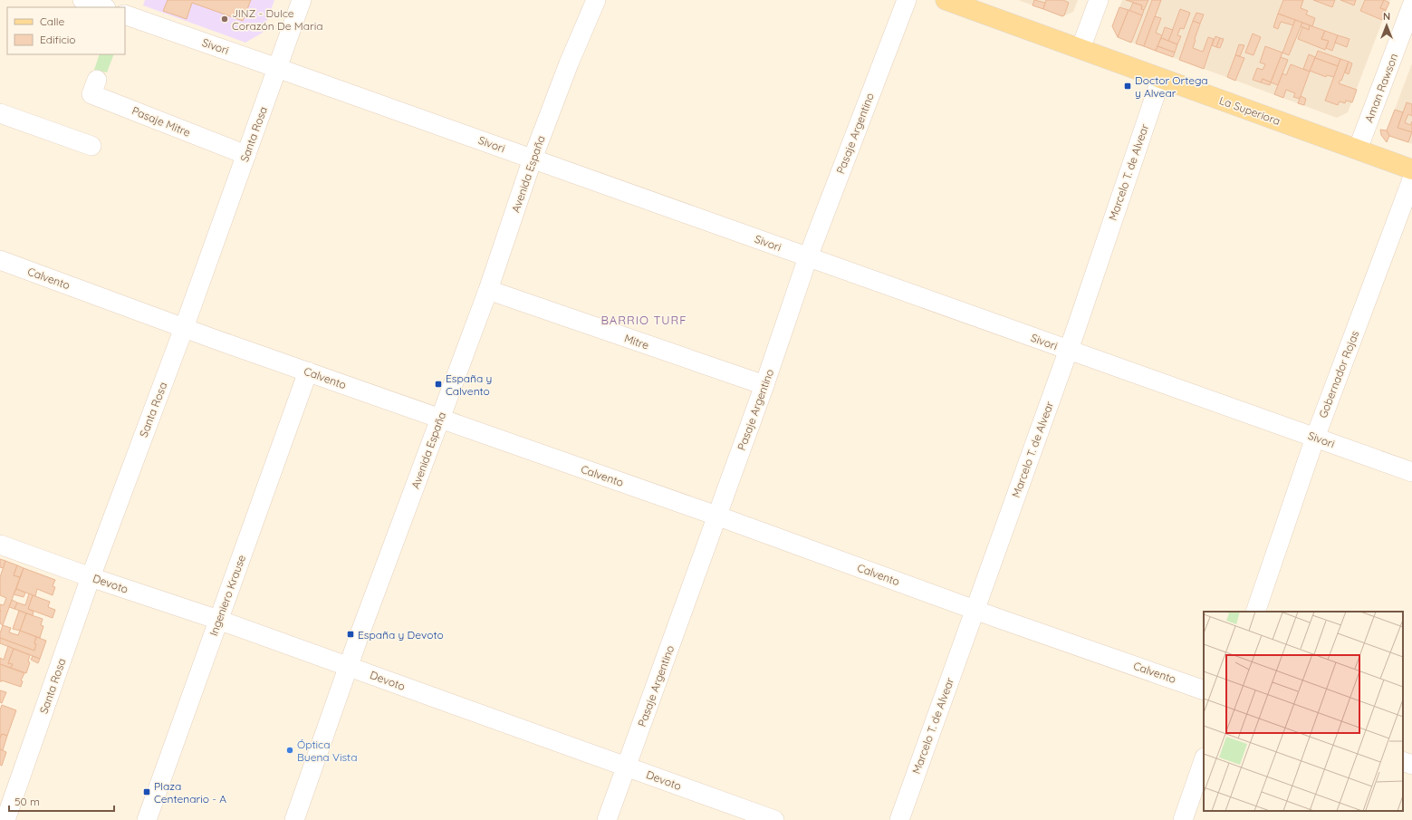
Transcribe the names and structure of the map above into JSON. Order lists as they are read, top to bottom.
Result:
{
  "streets": {
    "main road": ["La Superiora"],
    "street": [
      "Sivori",
      "Aman Rawson",
      "Pasaje Mitre",
      "Pasaje Argentino",
      "Santa Rosa",
      "Marcelo T. de Alvear",
      "Avenida España",
      "Calvento",
      "Mitre",
      "Gobernador Rojas",
      "Devoto",
      "Ingeniero Krause"
    ]
  },
  "crossings": [
    ["Sivori", "Pasaje Argentino"],
    ["Sivori", "Santa Rosa"],
    ["Sivori", "Marcelo T. de Alvear"],
    ["Sivori", "Avenida España"],
    ["Sivori", "Gobernador Rojas"],
    ["Aman Rawson", "La Superiora"],
    ["La Superiora", "Marcelo T. de Alvear"],
    ["Pasaje Mitre", "Santa Rosa"],
    ["Pasaje Argentino", "Calvento"],
    ["Pasaje Argentino", "Mitre"],
    ["Pasaje Argentino", "Devoto"],
    ["Santa Rosa", "Calvento"],
    ["Santa Rosa", "Devoto"],
    ["Marcelo T. de Alvear", "Calvento"],
    ["Avenida España", "Calvento"],
    ["Avenida España", "Mitre"],
    ["Avenida España", "Devoto"],
    ["Calvento", "Ingeniero Krause"],
    ["Devoto", "Ingeniero Krause"]
  ],
  "districts": ["BARRIO TURF"],
  "places": {
    "other": ["JINZ - Dulce Corazón De Maria", "Óptica Buena Vista"],
    "transit": [
      "Doctor Ortega y Alvear",
      "España y Calvento",
      "España y Devoto",
      "Plaza Centenario - A"
    ]
  },
  "legend": ["Calle", "Edificio"],
  "scale_bar": "50 m",
  "north": "top"
}
